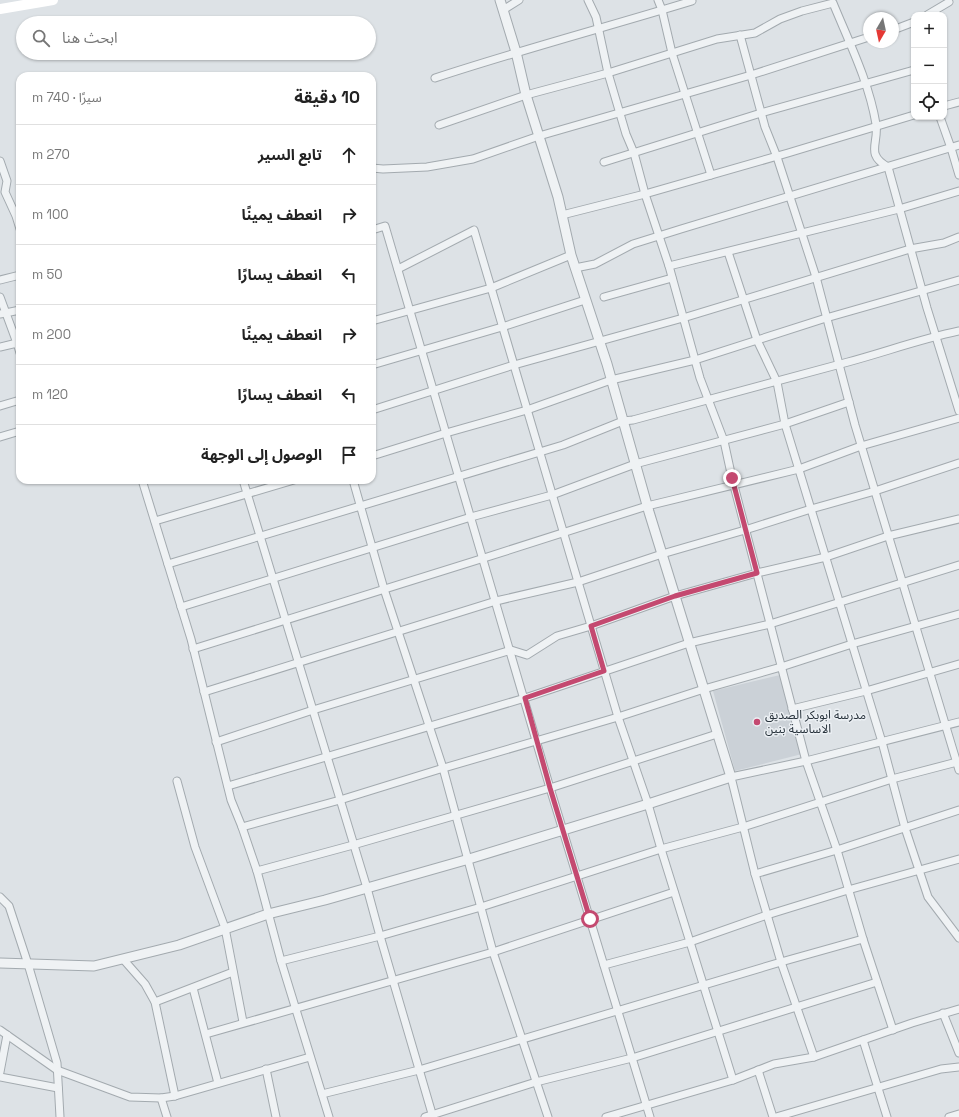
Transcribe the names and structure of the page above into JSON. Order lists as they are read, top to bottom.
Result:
{
  "places": ["مدرسة ابوبكر الصديق الاساسية بنين"],
  "north": "bottom",
  "page": {
    "map_buttons": ["+", "−"],
    "search": "ابحث هنا",
    "heading": ["10 دقيقة", "سيرًا · 740 m"],
    "list": [
      ["تابع السير", "270 m"],
      ["انعطف يمينًا", "100 m"],
      ["انعطف يسارًا", "50 m"],
      ["انعطف يمينًا", "200 m"],
      ["انعطف يسارًا", "120 m"],
      "الوصول إلى الوجهة"
    ]
  }
}
